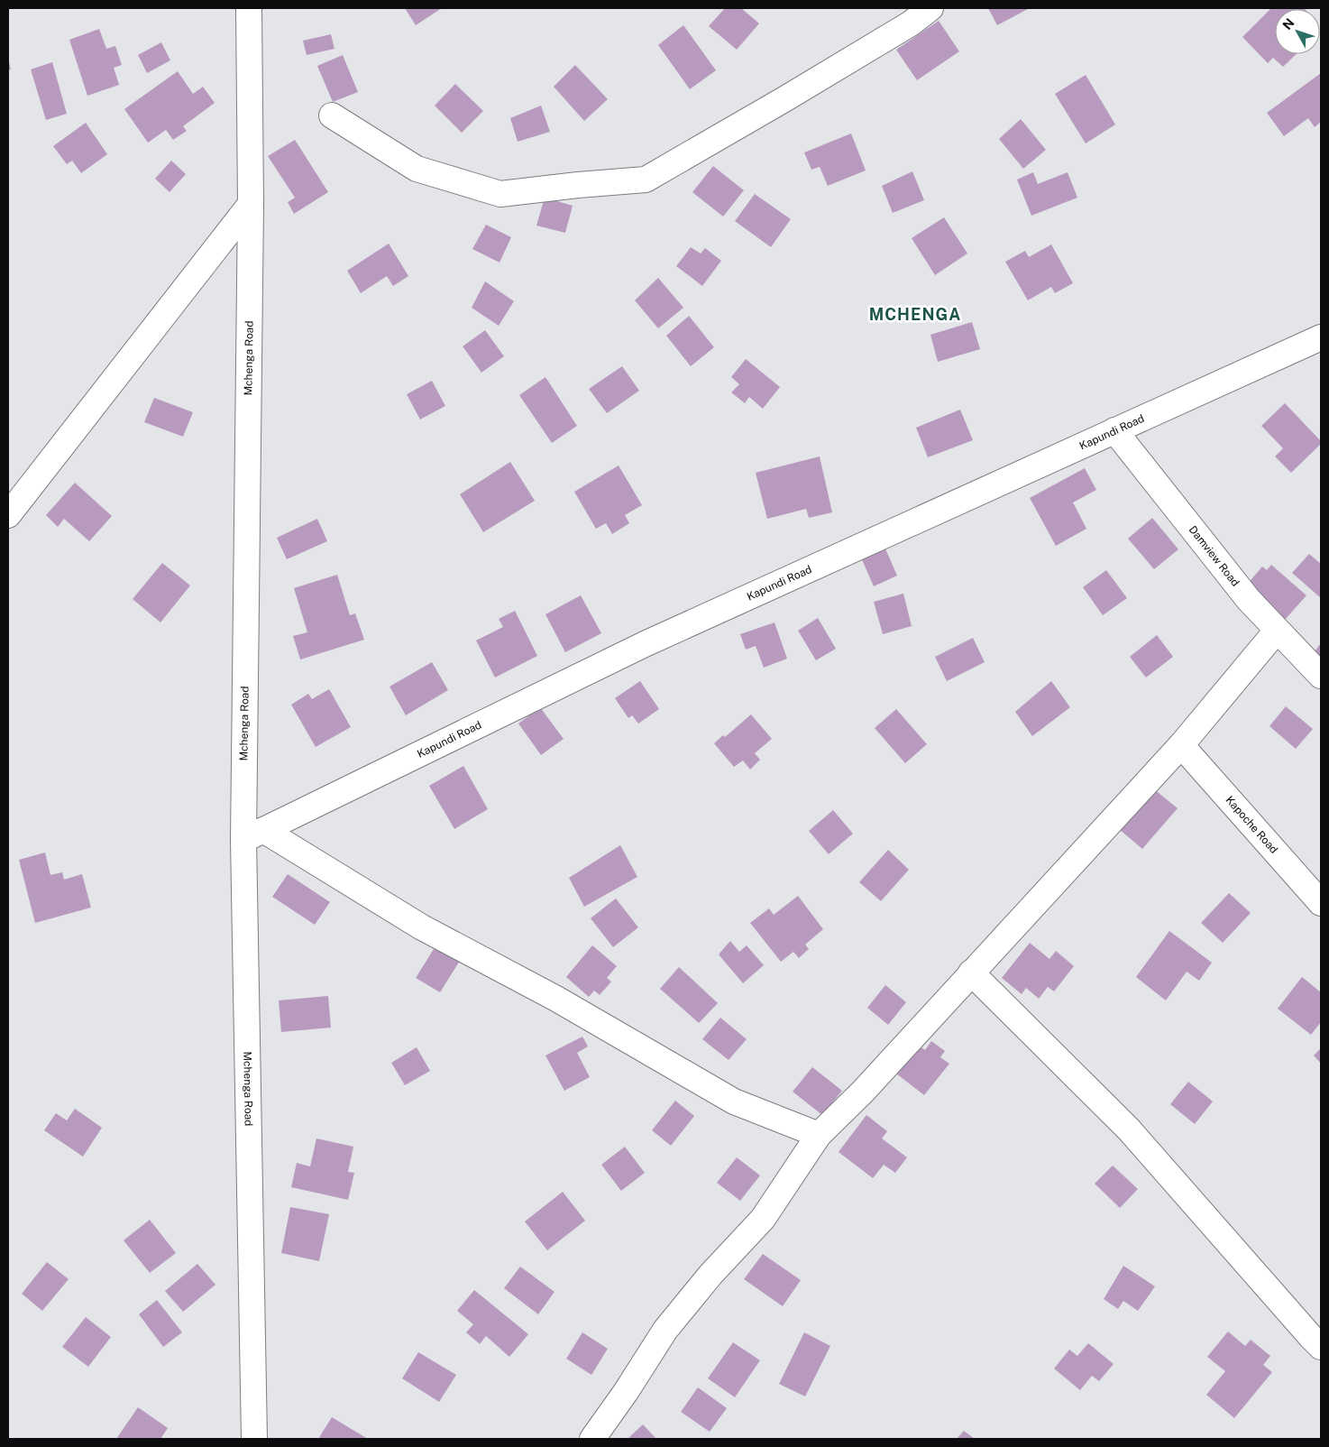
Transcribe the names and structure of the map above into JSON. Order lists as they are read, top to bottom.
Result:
{
  "streets": {
    "street": [
      "Mchenga Road",
      "Kapundi Road",
      "Damview Road",
      "Kapoche Road"
    ]
  },
  "crossings": [
    ["Mchenga Road", "Kapundi Road"],
    ["Kapundi Road", "Damview Road"]
  ],
  "districts": ["MCHENGA"],
  "north": "top left"
}
